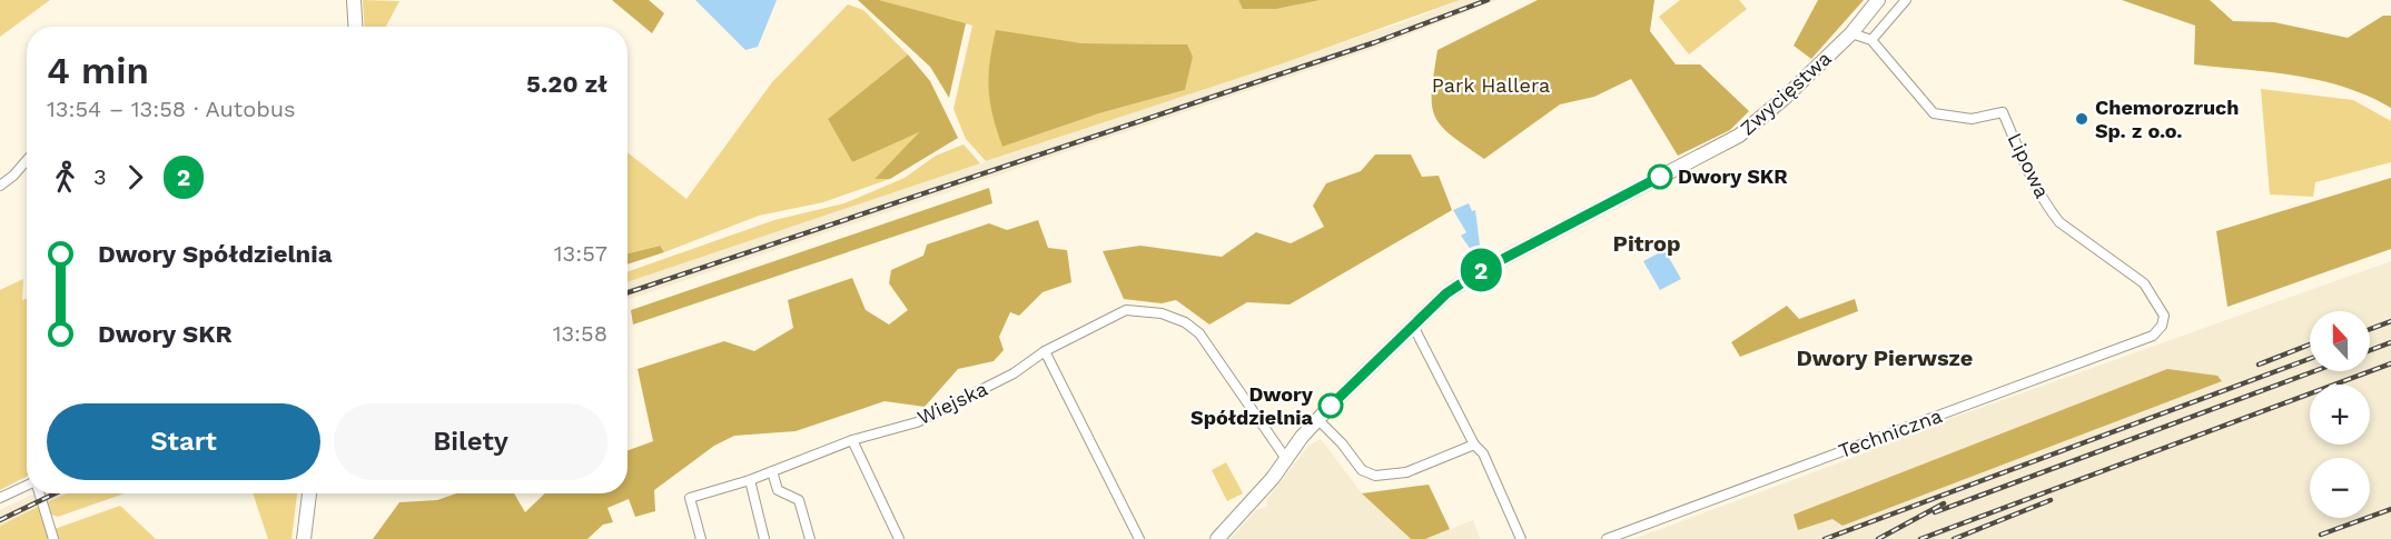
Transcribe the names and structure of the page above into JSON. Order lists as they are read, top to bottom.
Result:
{
  "streets": {
    "street": [
      "Zwycięstwa",
      "Lipowa",
      "Wiejska",
      "Techniczna"
    ]
  },
  "crossings": [
    ["Zwycięstwa", "Wiejska"],
    ["Lipowa", "Techniczna"]
  ],
  "districts": ["Pitrop", "Dwory Pierwsze"],
  "parks": ["Park Hallera"],
  "places": ["Chemorozruch Sp. z o.o.", "Dwory SKR", "Dwory Spółdzielnia"],
  "lines": ["bus line 2"],
  "north": "top",
  "page": {
    "on_map": "2",
    "heading": ["4 min", "13:54 – 13:58 · Autobus", "5.20 zł"],
    "legs": ["3", "2"],
    "list": [
      {
        "name": "Dwory Spółdzielnia",
        "value": "13:57"
      },
      {
        "name": "Dwory SKR",
        "value": "13:58"
      }
    ],
    "map_buttons": ["+", "−"],
    "buttons": ["Start", "Bilety"]
  }
}
